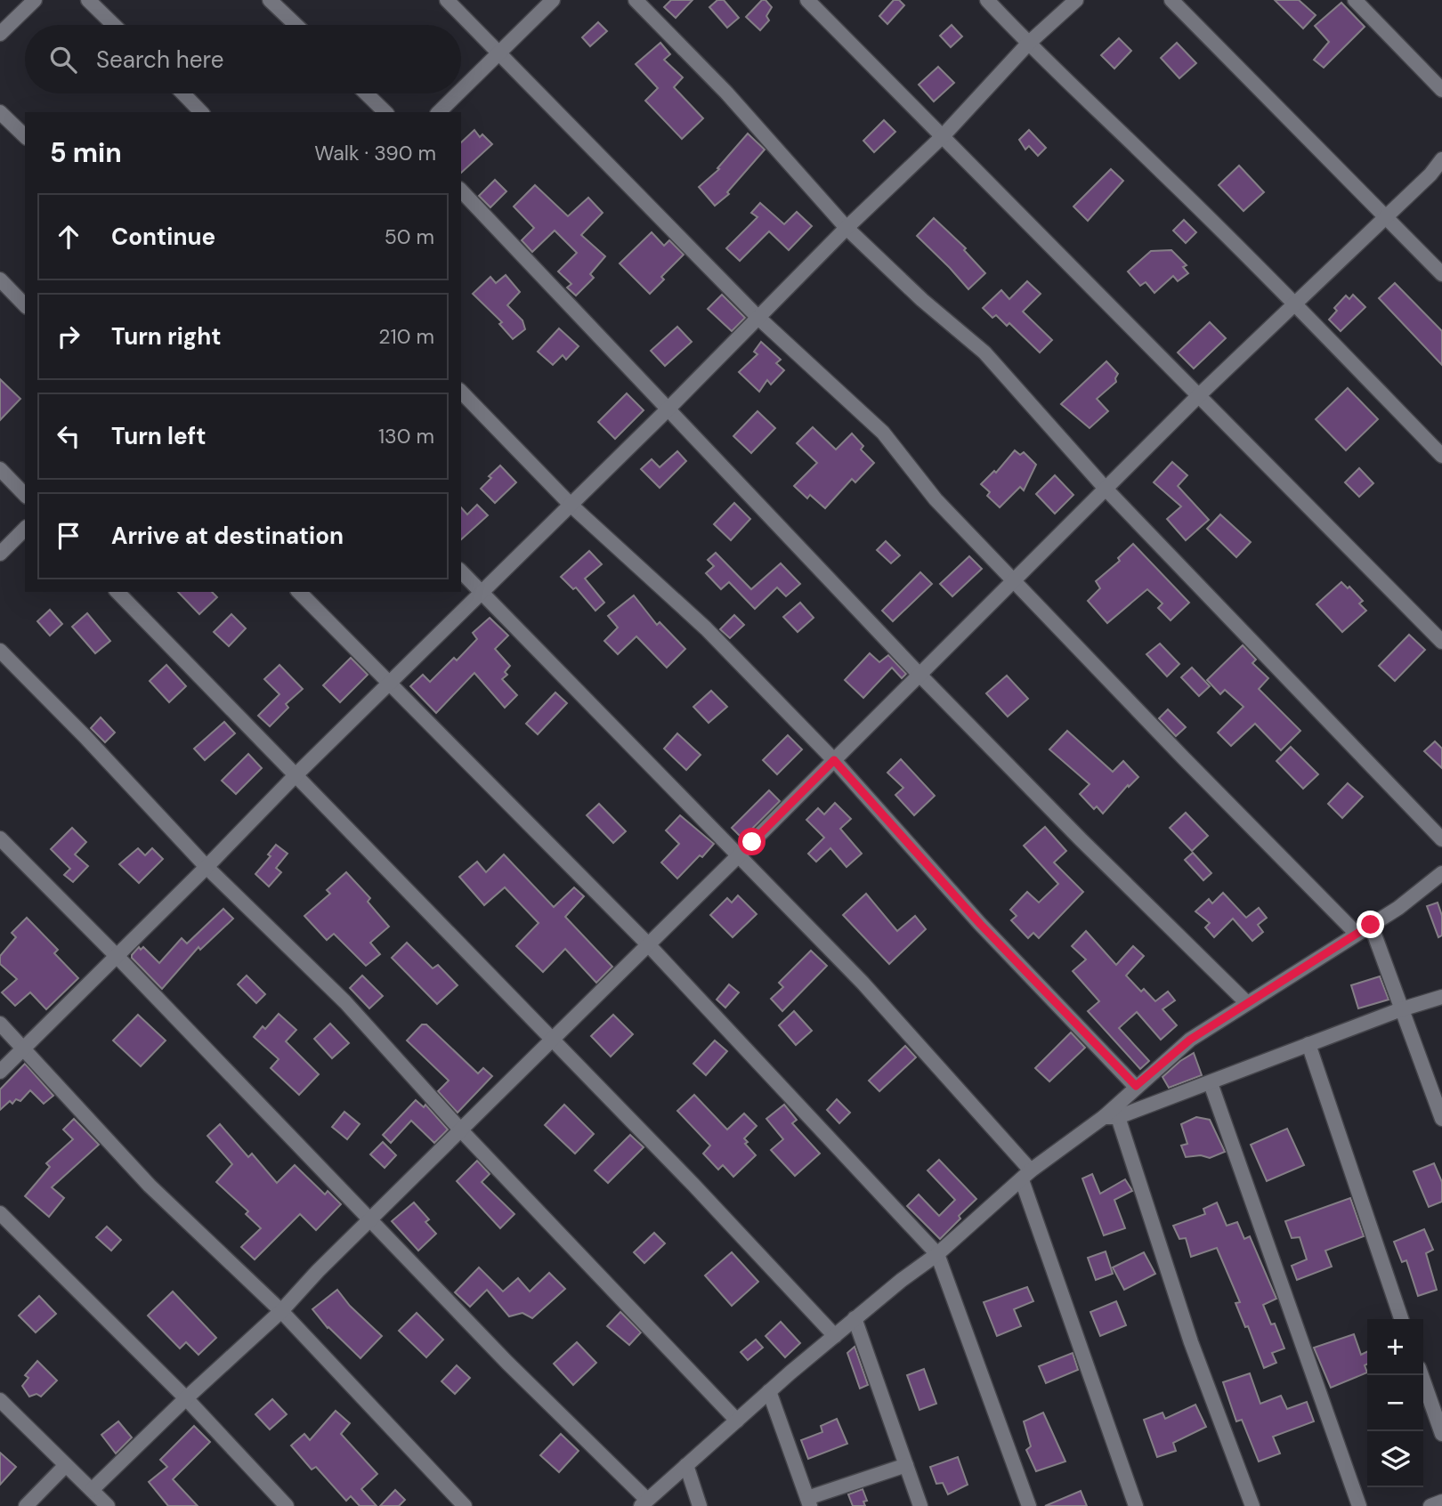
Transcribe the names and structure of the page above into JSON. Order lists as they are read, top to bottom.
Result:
{
  "page": {
    "search": "Search here",
    "heading": ["5 min", "Walk · 390 m"],
    "list": [
      ["Continue", "50 m"],
      ["Turn right", "210 m"],
      ["Turn left", "130 m"],
      "Arrive at destination"
    ],
    "map_buttons": ["+", "−"]
  }
}
